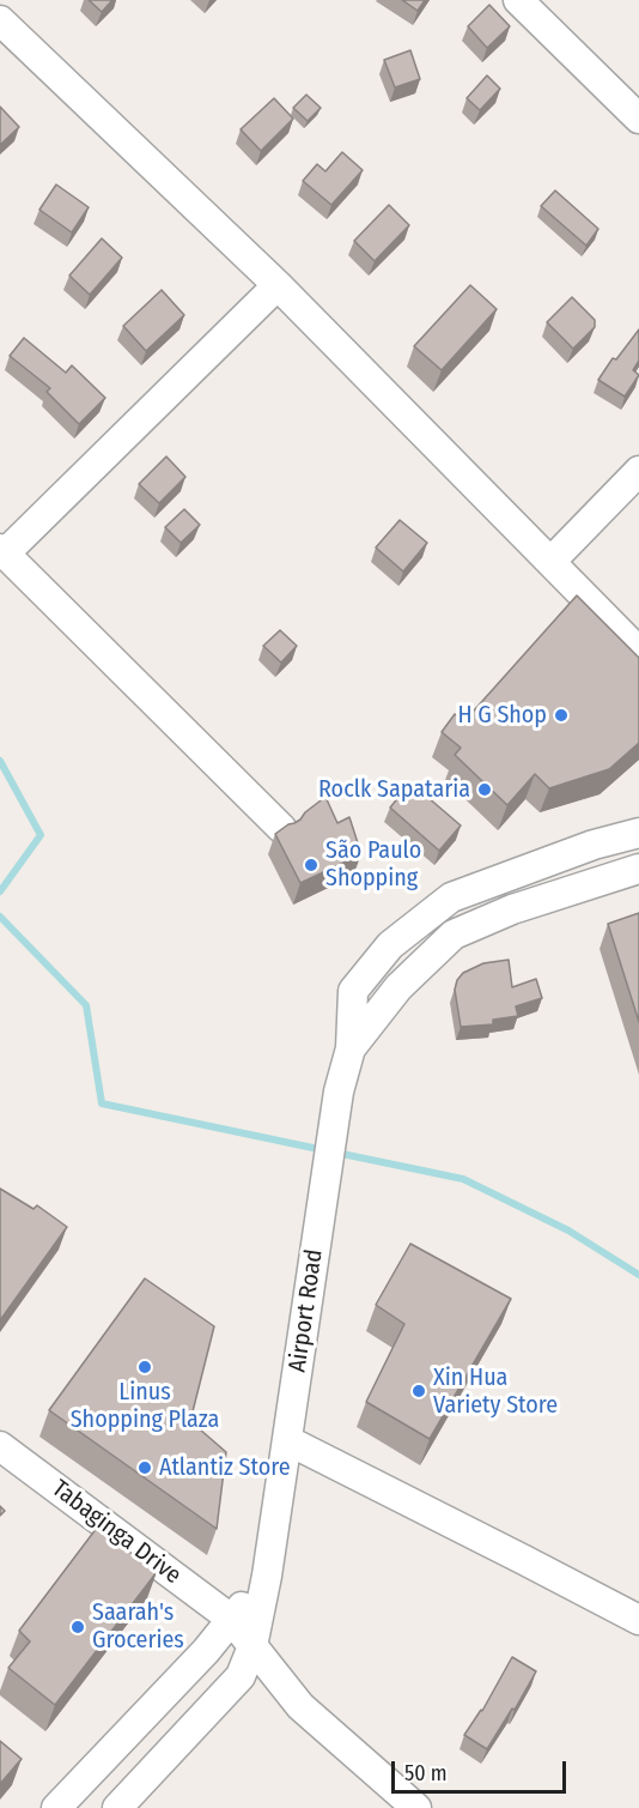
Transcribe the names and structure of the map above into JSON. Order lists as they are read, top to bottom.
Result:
{
  "streets": {
    "street": ["Airport Road", "Tabaginga Drive"]
  },
  "crossings": [
    ["Airport Road", "Tabaginga Drive"]
  ],
  "places": [
    "H G Shop",
    "Roclk Sapataria",
    "São Paulo Shopping",
    "Linus Shopping Plaza",
    "Xin Hua Variety Store",
    "Atlantiz Store",
    "Saarah's Groceries"
  ],
  "scale_bar": "50 m"
}
